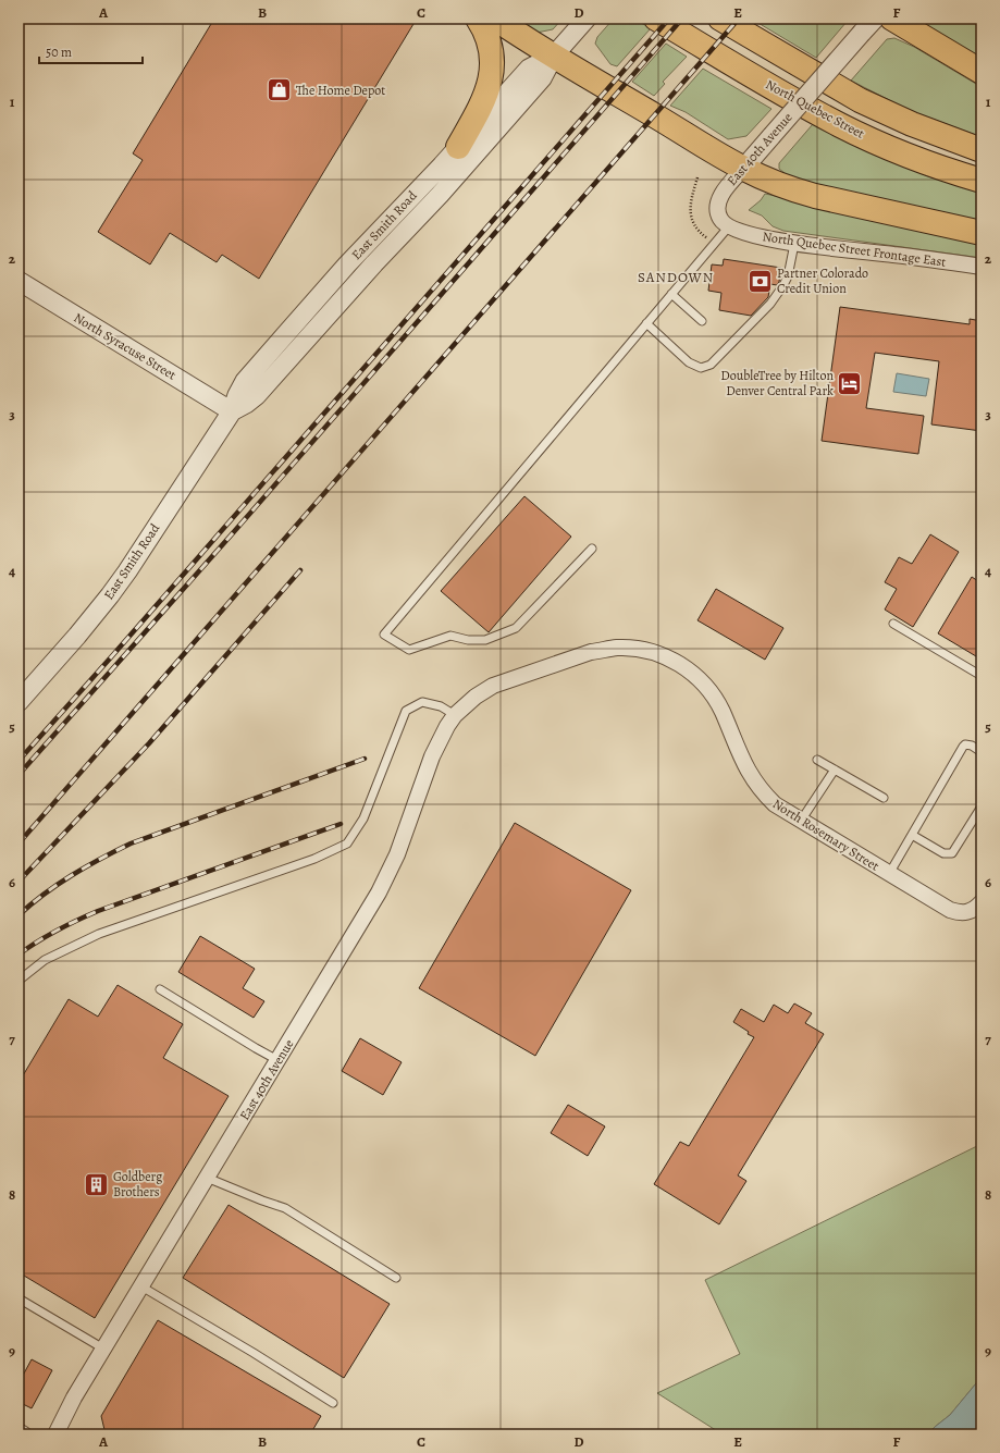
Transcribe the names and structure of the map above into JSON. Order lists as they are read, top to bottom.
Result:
{
  "streets": {
    "main road": ["North Quebec Street"],
    "street": [
      "East 40th Avenue",
      "East Smith Road",
      "North Quebec Street Frontage East",
      "North Syracuse Street",
      "North Rosemary Street"
    ]
  },
  "crossings": [
    ["East 40th Avenue", "North Quebec Street Frontage East"],
    ["East 40th Avenue", "North Rosemary Street"],
    ["East Smith Road", "North Syracuse Street"]
  ],
  "districts": ["SANDOWN"],
  "places": {
    "shop": ["The Home Depot"],
    "bank": ["Partner Colorado Credit Union"],
    "hotel": ["DoubleTree by Hilton Denver Central Park"],
    "building": ["Goldberg Brothers"]
  },
  "scale_bar": "50 m",
  "grid": {
    "columns": [
      "A",
      "B",
      "C",
      "D",
      "E",
      "F"
    ],
    "rows": [
      "1",
      "2",
      "3",
      "4",
      "5",
      "6",
      "7",
      "8",
      "9"
    ]
  }
}
